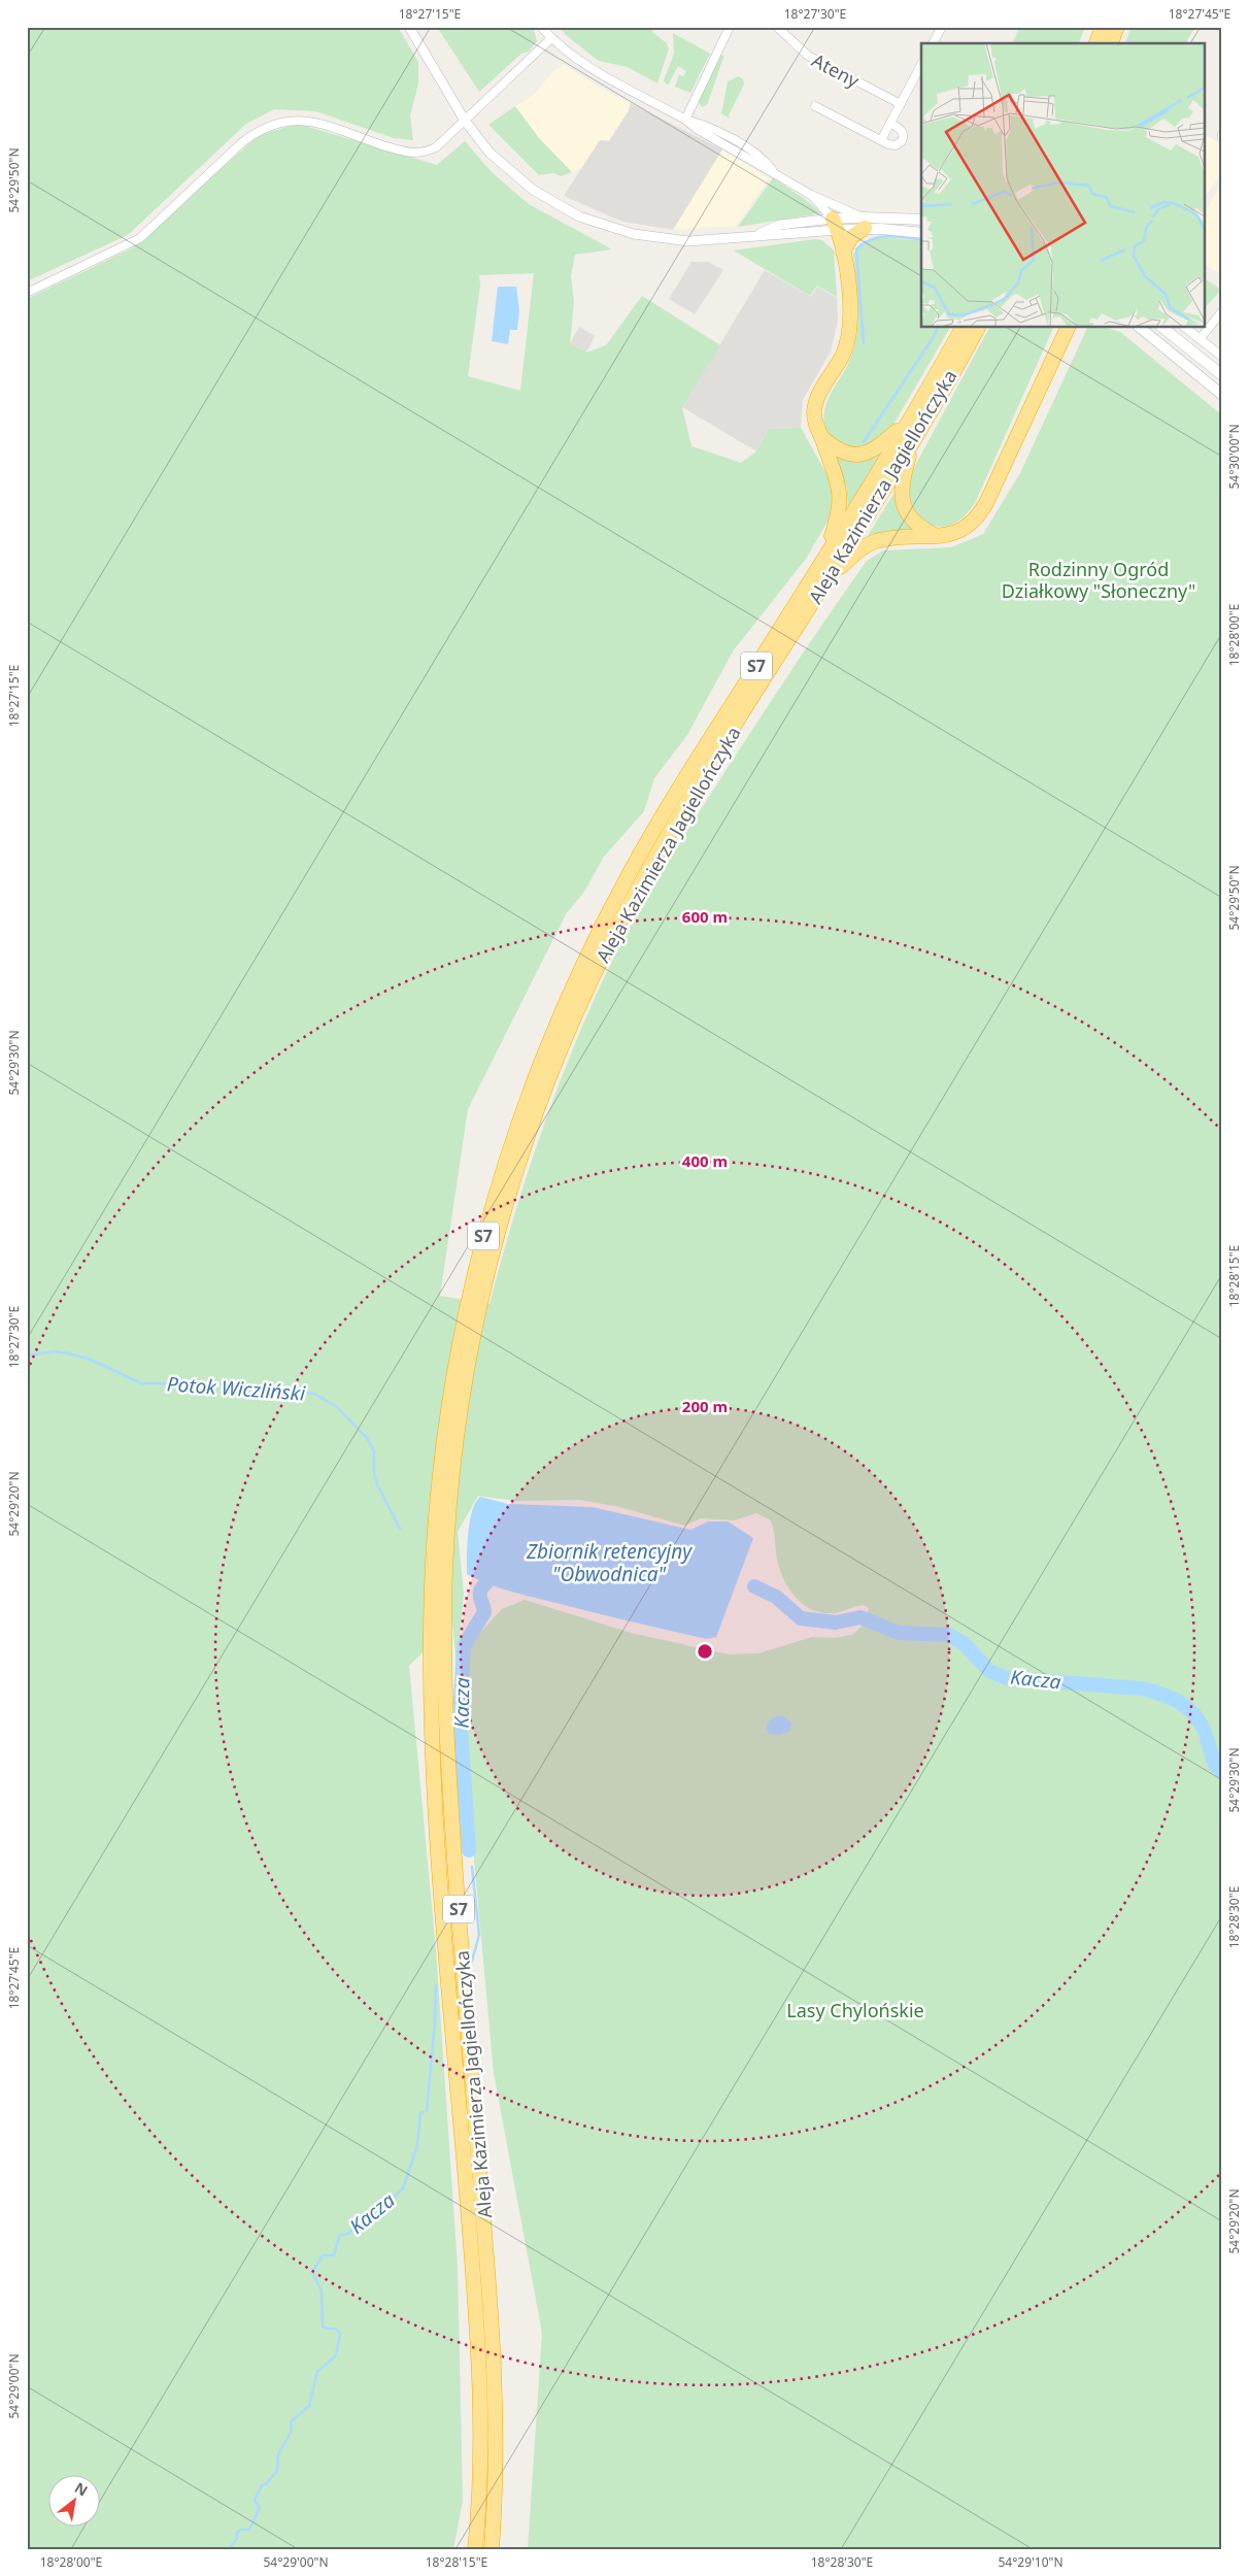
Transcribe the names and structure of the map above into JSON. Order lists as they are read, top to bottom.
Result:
{
  "streets": {
    "highway": ["Aleja Kazimierza Jagiellończyka", "S7"],
    "street": ["Ateny"]
  },
  "water": ["Potok Wiczliński", "Zbiornik retencyjny \"Obwodnica\"", "Kacza"],
  "parks": ["Rodzinny Ogród Działkowy \"Słoneczny\"", "Lasy Chylońskie"],
  "north": "top right",
  "coordinates": [
    "18°27'15\"E",
    "18°27'30\"E",
    "18°27'45\"E",
    "54°29'50\"N",
    "54°30'00\"N",
    "18°28'00\"E",
    "54°29'30\"N",
    "18°28'15\"E",
    "54°29'20\"N",
    "18°28'30\"E",
    "54°29'00\"N",
    "54°29'10\"N"
  ],
  "rings": ["600 m", "400 m", "200 m"]
}
